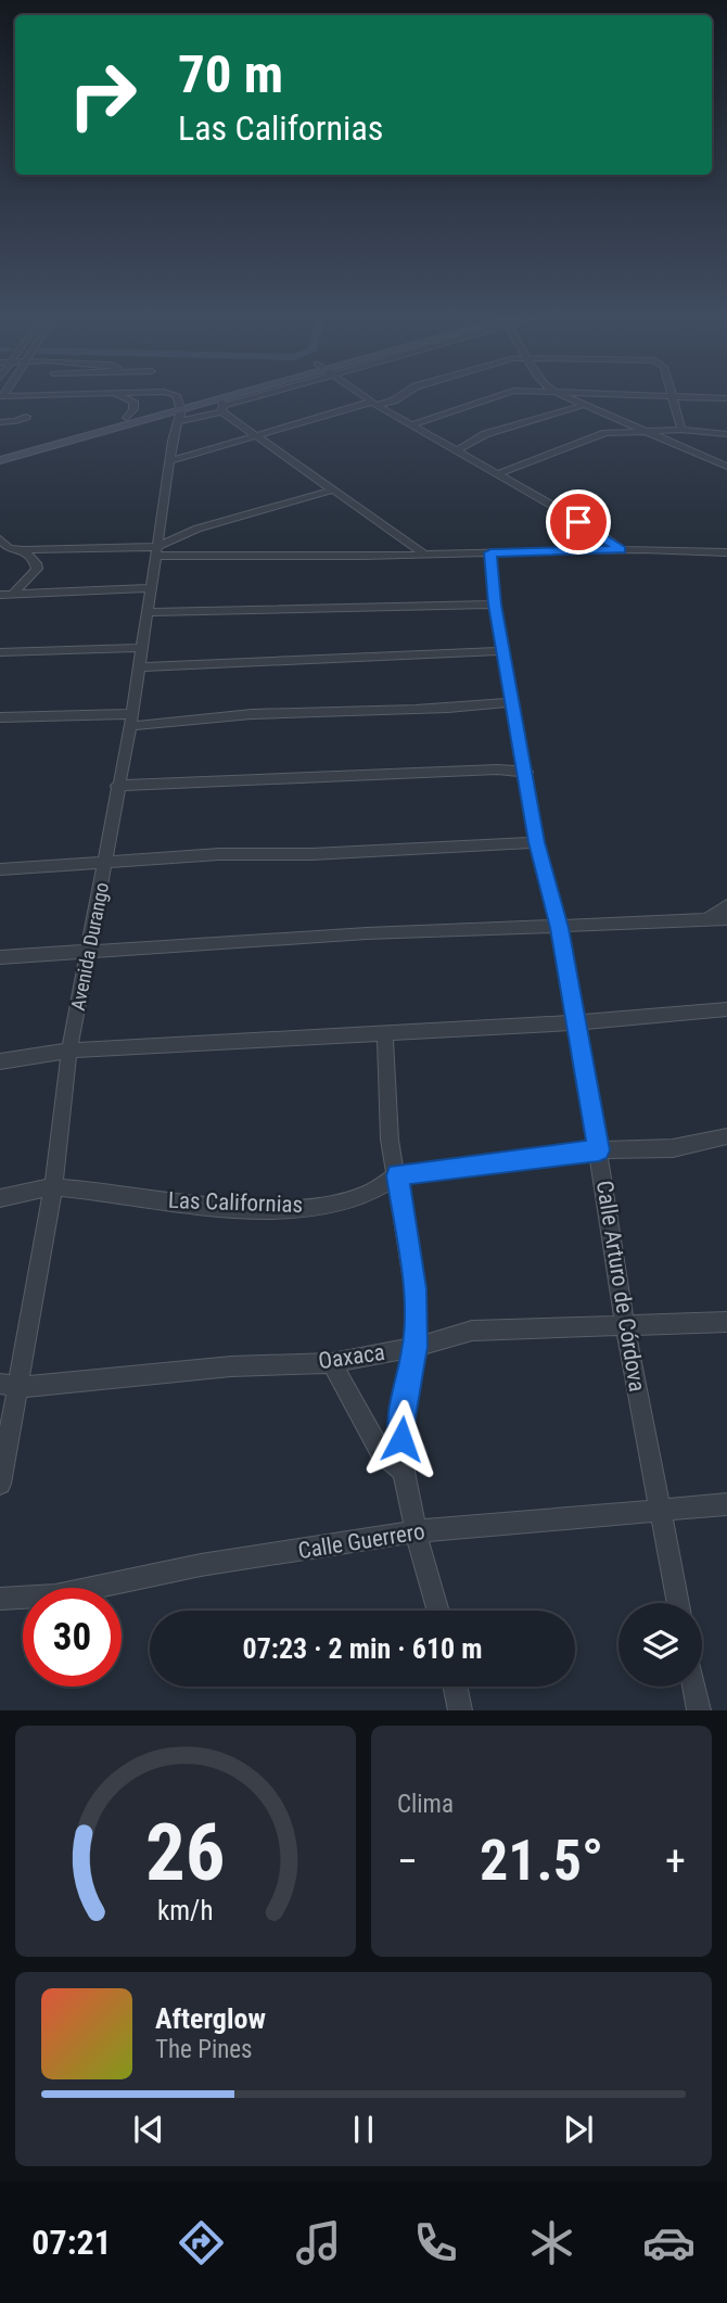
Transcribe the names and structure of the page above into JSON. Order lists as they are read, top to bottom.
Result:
{
  "streets": {
    "street": [
      "Avenida Durango",
      "Las Californias",
      "Calle Arturo de Córdova",
      "Oaxaca",
      "Calle Guerrero"
    ]
  },
  "crossings": [
    ["Avenida Durango", "Las Californias"],
    ["Avenida Durango", "Oaxaca"],
    ["Las Californias", "Calle Arturo de Córdova"],
    ["Calle Arturo de Córdova", "Oaxaca"],
    ["Calle Arturo de Córdova", "Calle Guerrero"]
  ],
  "page": {
    "turn": ["70 m", "Las Californias"],
    "limit": "30",
    "trip": "07:23 · 2 min · 610 m",
    "tile": "Clima",
    "heat": ["−", "21.5°", "+"],
    "song": ["Afterglow", "The Pines"],
    "tabs": "07:21",
    "gauge": ["26", "km/h"]
  }
}
